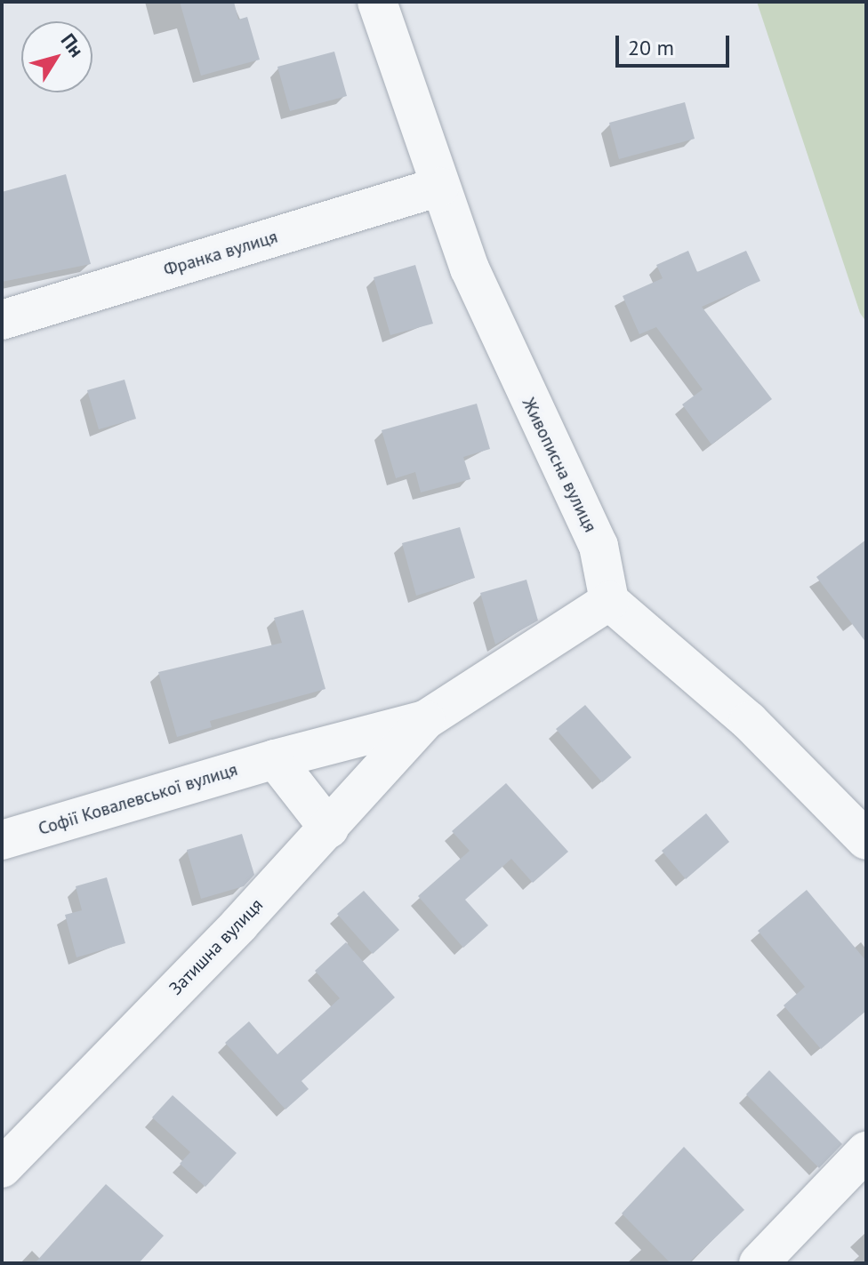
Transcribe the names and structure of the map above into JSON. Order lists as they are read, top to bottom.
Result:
{
  "streets": {
    "street": [
      "Франка вулиця",
      "Живописна вулиця",
      "Софії Ковалевської вулиця",
      "Затишна вулиця"
    ]
  },
  "crossings": [
    ["Франка вулиця", "Живописна вулиця"],
    ["Живописна вулиця", "Софії Ковалевської вулиця"],
    ["Софії Ковалевської вулиця", "Затишна вулиця"]
  ],
  "scale_bar": "20 m",
  "north": "top right"
}
